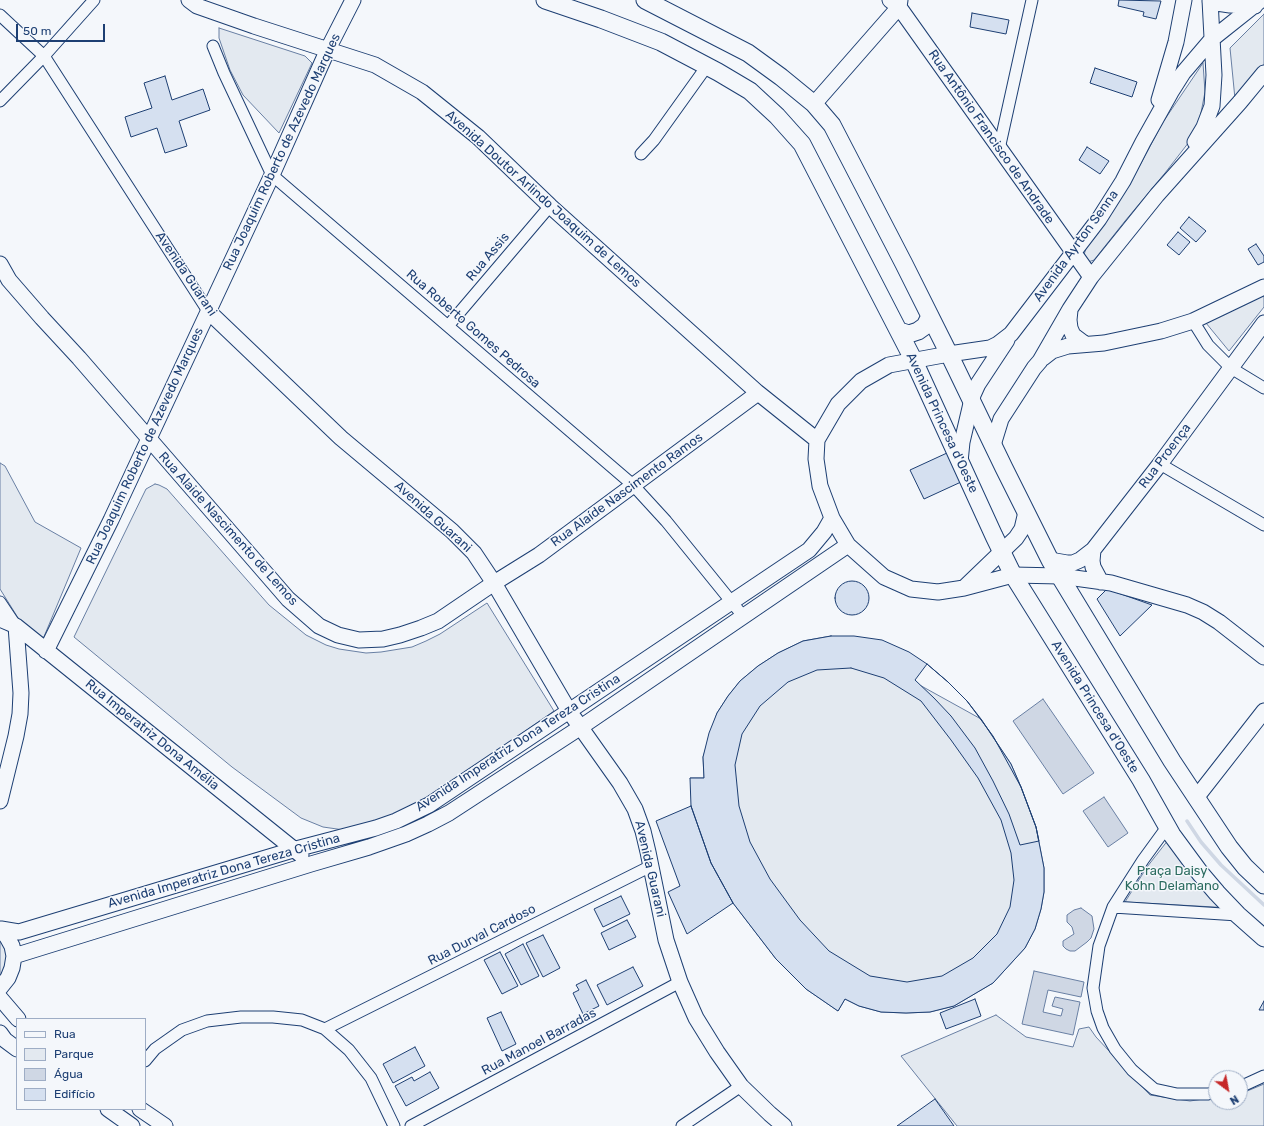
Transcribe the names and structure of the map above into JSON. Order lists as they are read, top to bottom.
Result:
{
  "streets": {
    "main road": [
      "Rua Antônio Francisco de Andrade",
      "Rua Joaquim Roberto de Azevedo Marques",
      "Avenida Doutor Arlindo Joaquim de Lemos",
      "Avenida Ayrton Senna",
      "Avenida Guarani",
      "Avenida Princesa d'Oeste",
      "Rua Proença",
      "Rua Alaíde Nascimento Ramos",
      "Rua Alaide Nascimento de Lemos",
      "Rua Imperatriz Dona Amélia",
      "Avenida Imperatriz Dona Tereza Cristina"
    ],
    "street": [
      "Rua Assis",
      "Rua Roberto Gomes Pedrosa",
      "Rua Durval Cardoso",
      "Rua Manoel Barradas"
    ]
  },
  "crossings": [
    ["Rua Antônio Francisco de Andrade", "Avenida Ayrton Senna"],
    ["Rua Joaquim Roberto de Azevedo Marques", "Avenida Doutor Arlindo Joaquim de Lemos"],
    ["Rua Joaquim Roberto de Azevedo Marques", "Avenida Guarani"],
    ["Rua Joaquim Roberto de Azevedo Marques", "Rua Roberto Gomes Pedrosa"],
    ["Rua Joaquim Roberto de Azevedo Marques", "Rua Alaide Nascimento de Lemos"],
    ["Rua Joaquim Roberto de Azevedo Marques", "Rua Imperatriz Dona Amélia"],
    ["Avenida Doutor Arlindo Joaquim de Lemos", "Avenida Ayrton Senna"],
    ["Avenida Doutor Arlindo Joaquim de Lemos", "Rua Assis"],
    ["Avenida Doutor Arlindo Joaquim de Lemos", "Rua Alaíde Nascimento Ramos"],
    ["Avenida Ayrton Senna", "Avenida Princesa d'Oeste"],
    ["Rua Assis", "Rua Roberto Gomes Pedrosa"],
    ["Avenida Guarani", "Rua Alaíde Nascimento Ramos"],
    ["Avenida Guarani", "Rua Alaide Nascimento de Lemos"],
    ["Avenida Guarani", "Avenida Imperatriz Dona Tereza Cristina"],
    ["Avenida Guarani", "Rua Durval Cardoso"],
    ["Avenida Guarani", "Rua Manoel Barradas"],
    ["Rua Roberto Gomes Pedrosa", "Rua Alaíde Nascimento Ramos"],
    ["Rua Roberto Gomes Pedrosa", "Avenida Imperatriz Dona Tereza Cristina"],
    ["Rua Alaíde Nascimento Ramos", "Rua Alaide Nascimento de Lemos"],
    ["Rua Imperatriz Dona Amélia", "Avenida Imperatriz Dona Tereza Cristina"]
  ],
  "parks": ["Praça Daisy Kohn Delamano"],
  "legend": [
    "Rua",
    "Parque",
    "Água",
    "Edifício"
  ],
  "scale_bar": "50 m",
  "north": "bottom right"
}
